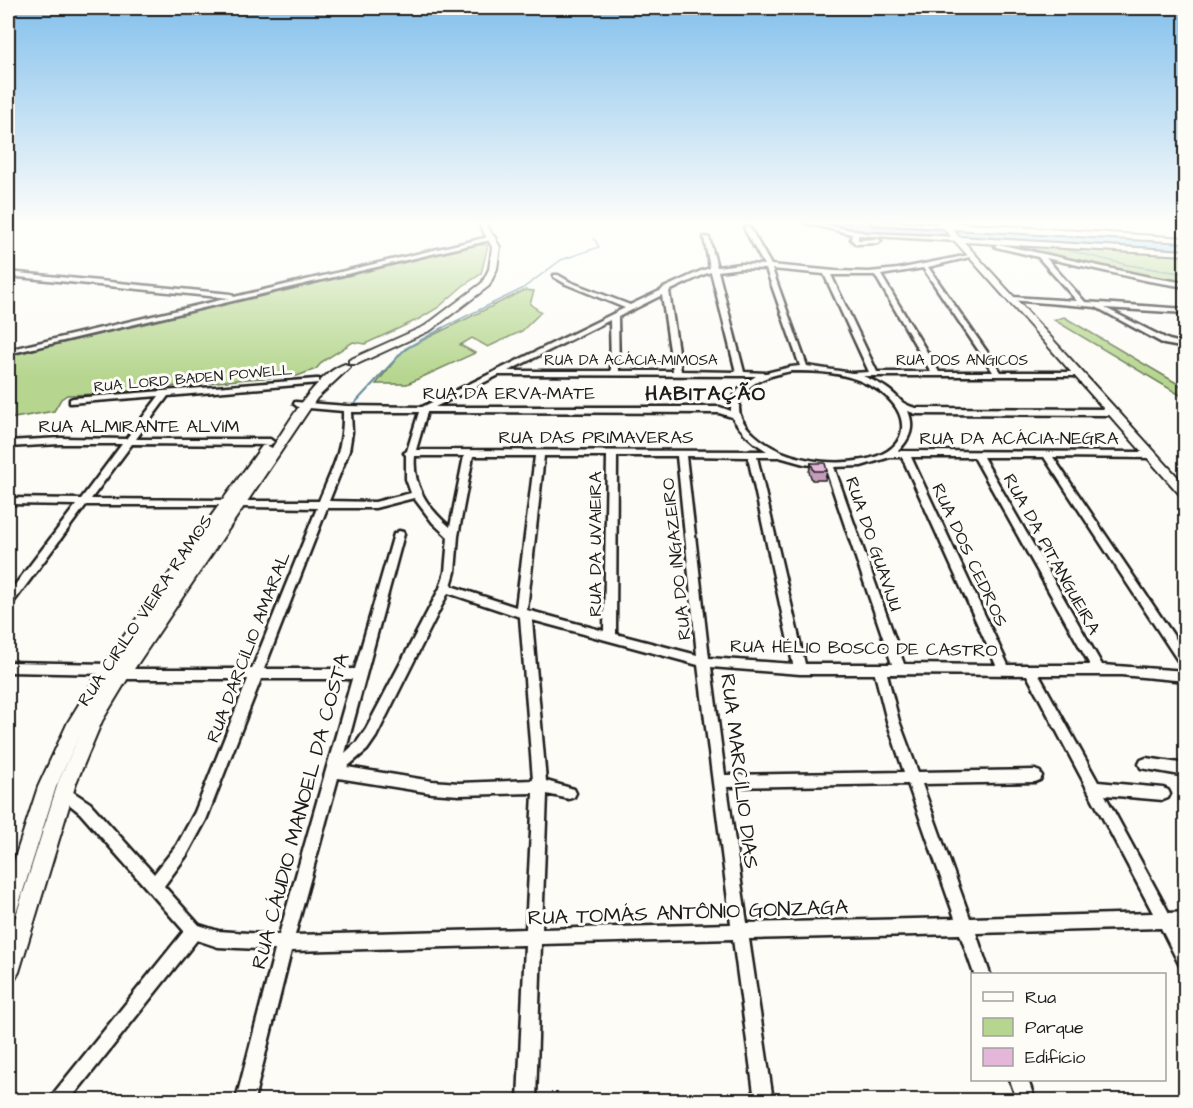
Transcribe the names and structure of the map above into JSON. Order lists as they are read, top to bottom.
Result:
{
  "streets": {
    "main road": ["RUA CIRILO VIEIRA RAMOS"],
    "street": [
      "RUA DA ACÁCIA-MIMOSA",
      "RUA DOS ANGICOS",
      "RUA LORD BADEN POWELL",
      "RUA DA ERVA-MATE",
      "RUA ALMIRANTE ALVIM",
      "RUA DAS PRIMAVERAS",
      "RUA DA ACÁCIA-NEGRA",
      "RUA DA UVAIEIRA",
      "RUA DO GUAVIJU",
      "RUA DA PITANGUEIRA",
      "RUA DOS CEDROS",
      "RUA DO INGAZEIRO",
      "RUA DARCÍLIO AMARAL",
      "RUA HÉLIO BOSCO DE CASTRO",
      "RUA MARCÍLIO DIAS",
      "RUA CÁUDIO MANOEL DA COSTA",
      "RUA TOMÁS ANTÔNIO GONZAGA"
    ]
  },
  "crossings": [
    ["RUA DA ACÁCIA-MIMOSA", "RUA DOS ANGICOS"],
    ["RUA LORD BADEN POWELL", "RUA CIRILO VIEIRA RAMOS"],
    ["RUA DA ERVA-MATE", "RUA CIRILO VIEIRA RAMOS"],
    ["RUA DA ERVA-MATE", "RUA DARCÍLIO AMARAL"],
    ["RUA ALMIRANTE ALVIM", "RUA CIRILO VIEIRA RAMOS"],
    ["RUA DAS PRIMAVERAS", "RUA DA ACÁCIA-NEGRA"],
    ["RUA DAS PRIMAVERAS", "RUA DA UVAIEIRA"],
    ["RUA DAS PRIMAVERAS", "RUA DO INGAZEIRO"],
    ["RUA DA ACÁCIA-NEGRA", "RUA DO GUAVIJU"],
    ["RUA DA ACÁCIA-NEGRA", "RUA DA PITANGUEIRA"],
    ["RUA DA ACÁCIA-NEGRA", "RUA DOS CEDROS"],
    ["RUA DA UVAIEIRA", "RUA HÉLIO BOSCO DE CASTRO"],
    ["RUA DO GUAVIJU", "RUA HÉLIO BOSCO DE CASTRO"],
    ["RUA DA PITANGUEIRA", "RUA HÉLIO BOSCO DE CASTRO"],
    ["RUA DOS CEDROS", "RUA HÉLIO BOSCO DE CASTRO"],
    ["RUA DO INGAZEIRO", "RUA HÉLIO BOSCO DE CASTRO"],
    ["RUA DO INGAZEIRO", "RUA MARCÍLIO DIAS"],
    ["RUA HÉLIO BOSCO DE CASTRO", "RUA MARCÍLIO DIAS"],
    ["RUA MARCÍLIO DIAS", "RUA TOMÁS ANTÔNIO GONZAGA"],
    ["RUA CÁUDIO MANOEL DA COSTA", "RUA TOMÁS ANTÔNIO GONZAGA"]
  ],
  "districts": ["HABITAÇÃO"],
  "legend": ["Rua", "Parque", "Edifício"]
}
